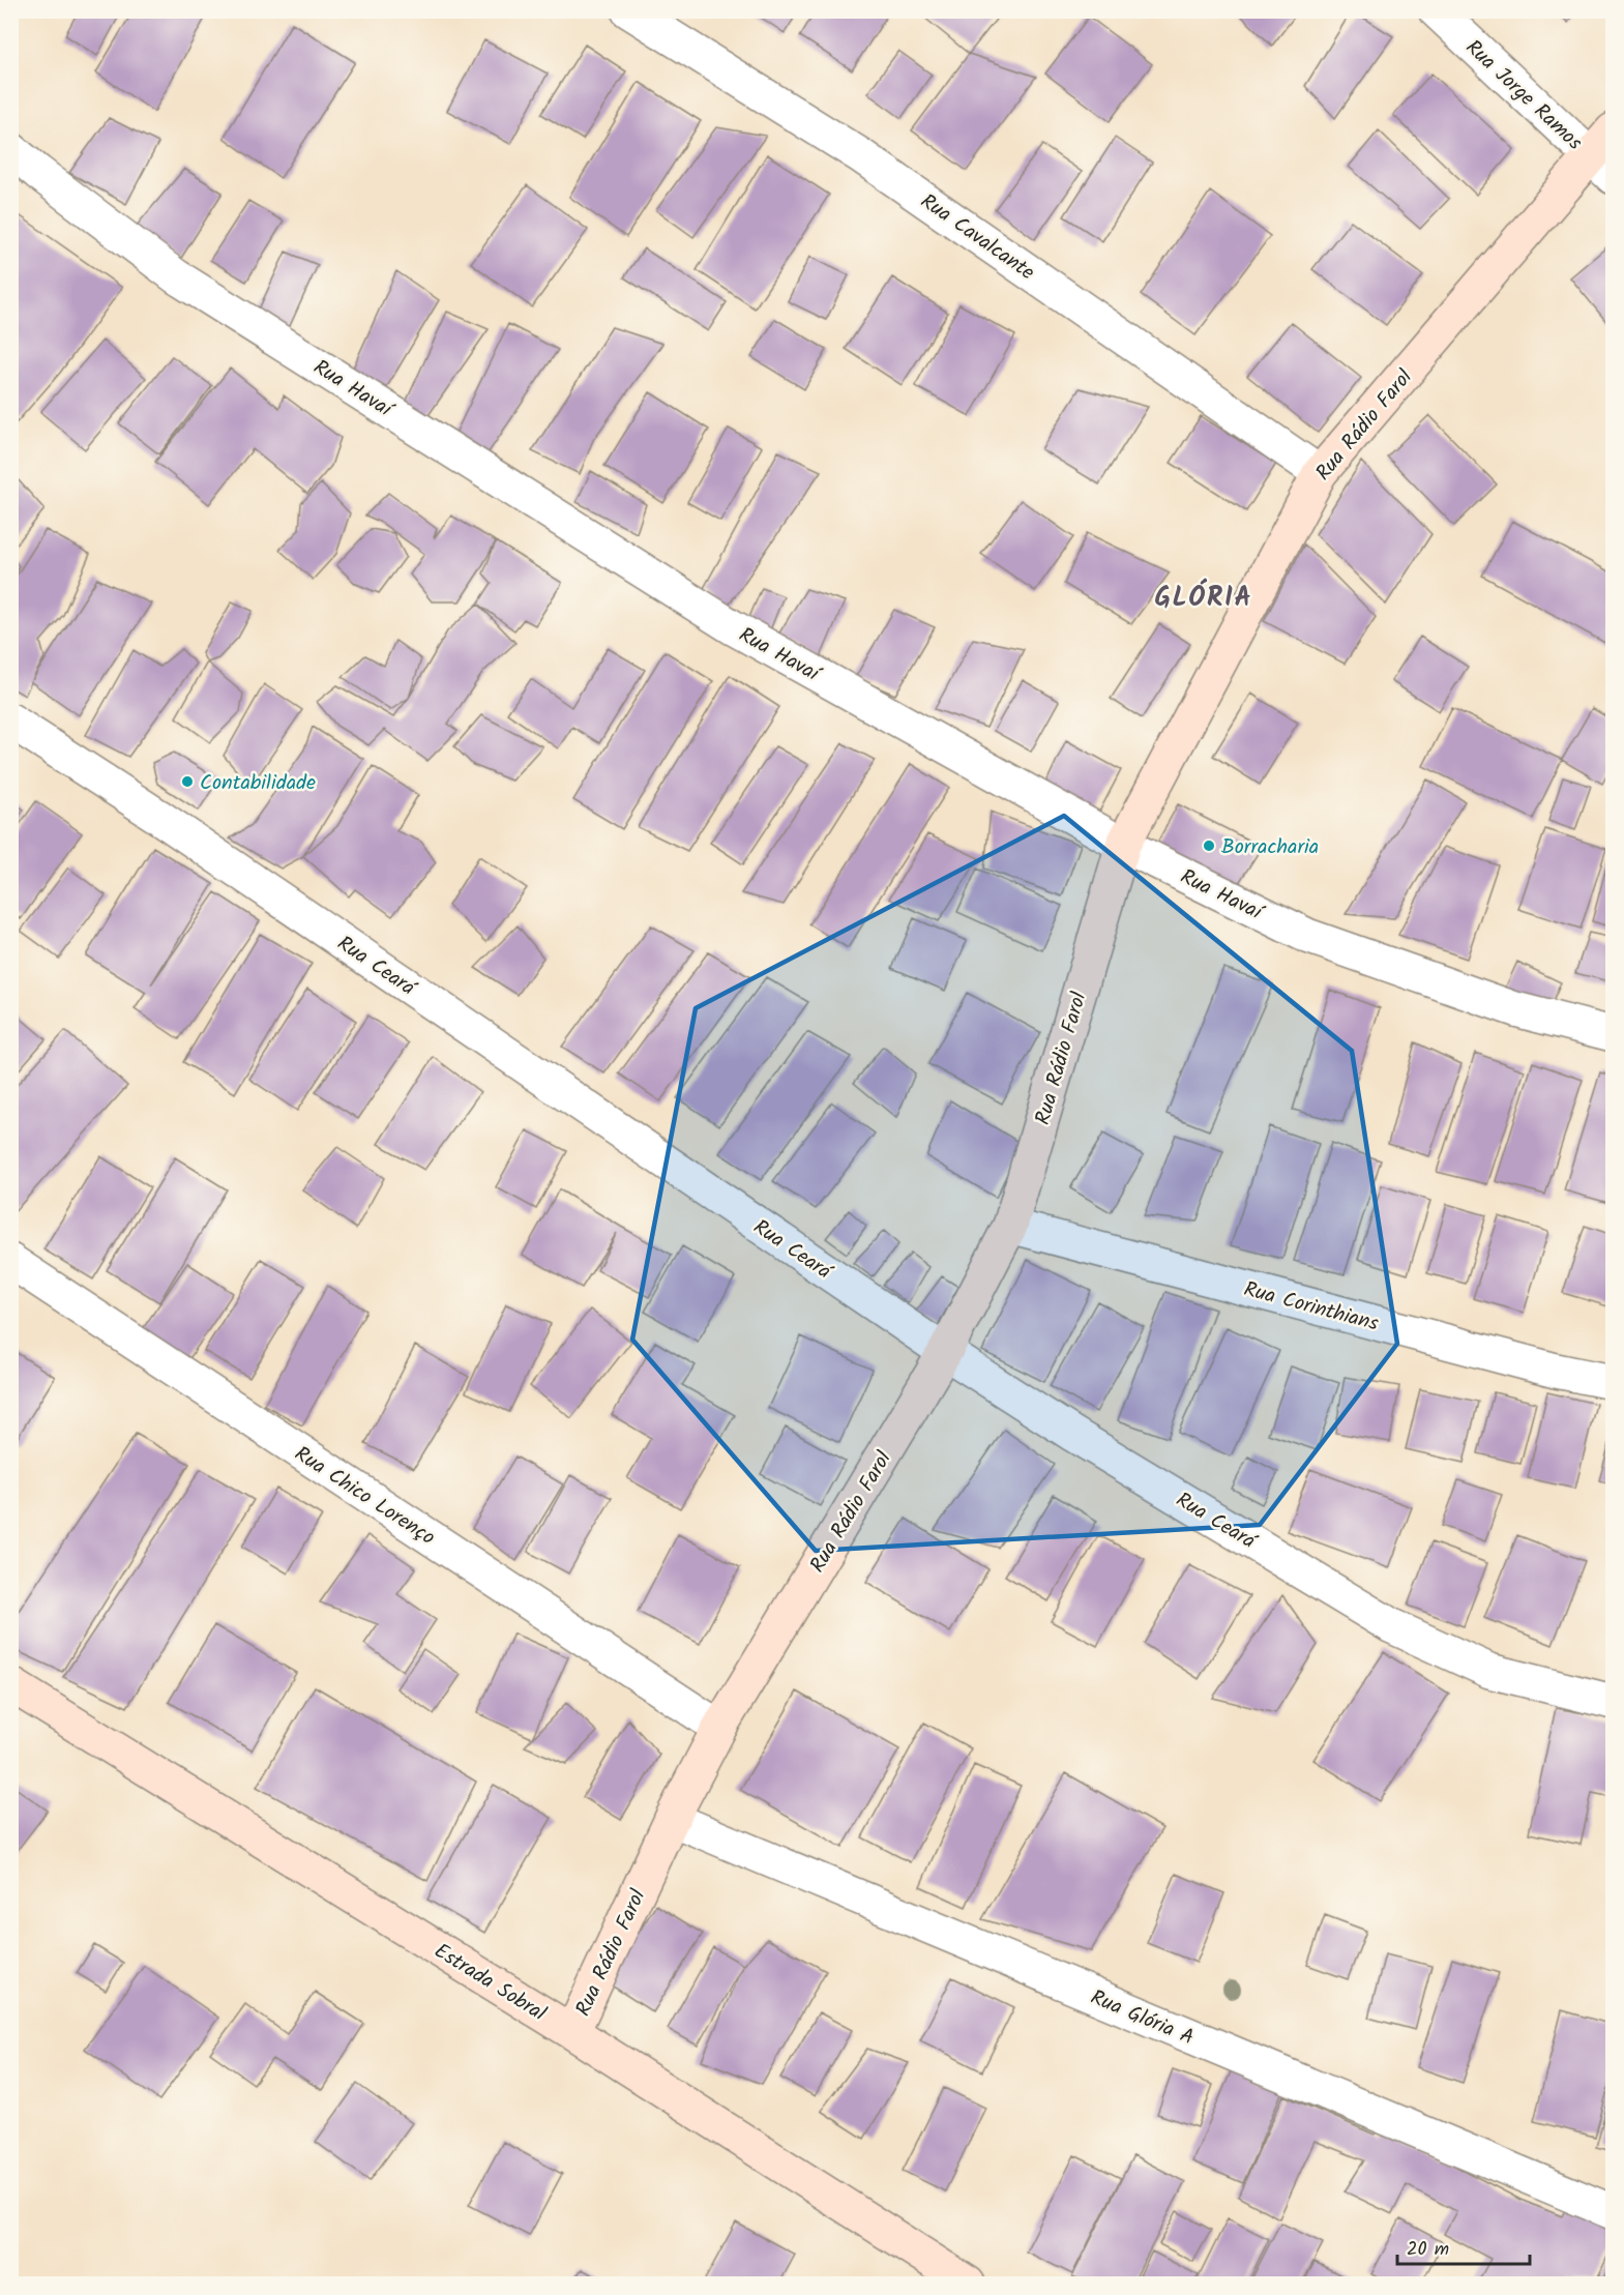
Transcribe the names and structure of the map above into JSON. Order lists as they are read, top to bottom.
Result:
{
  "streets": {
    "street": [
      "Rua Jorge Ramos",
      "Rua Cavalcante",
      "Rua Havaí",
      "Rua Rádio Farol",
      "Rua Ceará",
      "Rua Corinthians",
      "Rua Chico Lorenço",
      "Estrada Sobral",
      "Rua Glória A"
    ]
  },
  "crossings": [
    ["Rua Jorge Ramos", "Rua Rádio Farol"],
    ["Rua Cavalcante", "Rua Rádio Farol"],
    ["Rua Havaí", "Rua Rádio Farol"],
    ["Rua Rádio Farol", "Rua Ceará"],
    ["Rua Rádio Farol", "Rua Corinthians"],
    ["Rua Rádio Farol", "Rua Chico Lorenço"],
    ["Rua Rádio Farol", "Estrada Sobral"],
    ["Rua Rádio Farol", "Rua Glória A"]
  ],
  "districts": ["GLÓRIA"],
  "places": ["Contabilidade", "Borracharia"],
  "scale_bar": "20 m"
}
